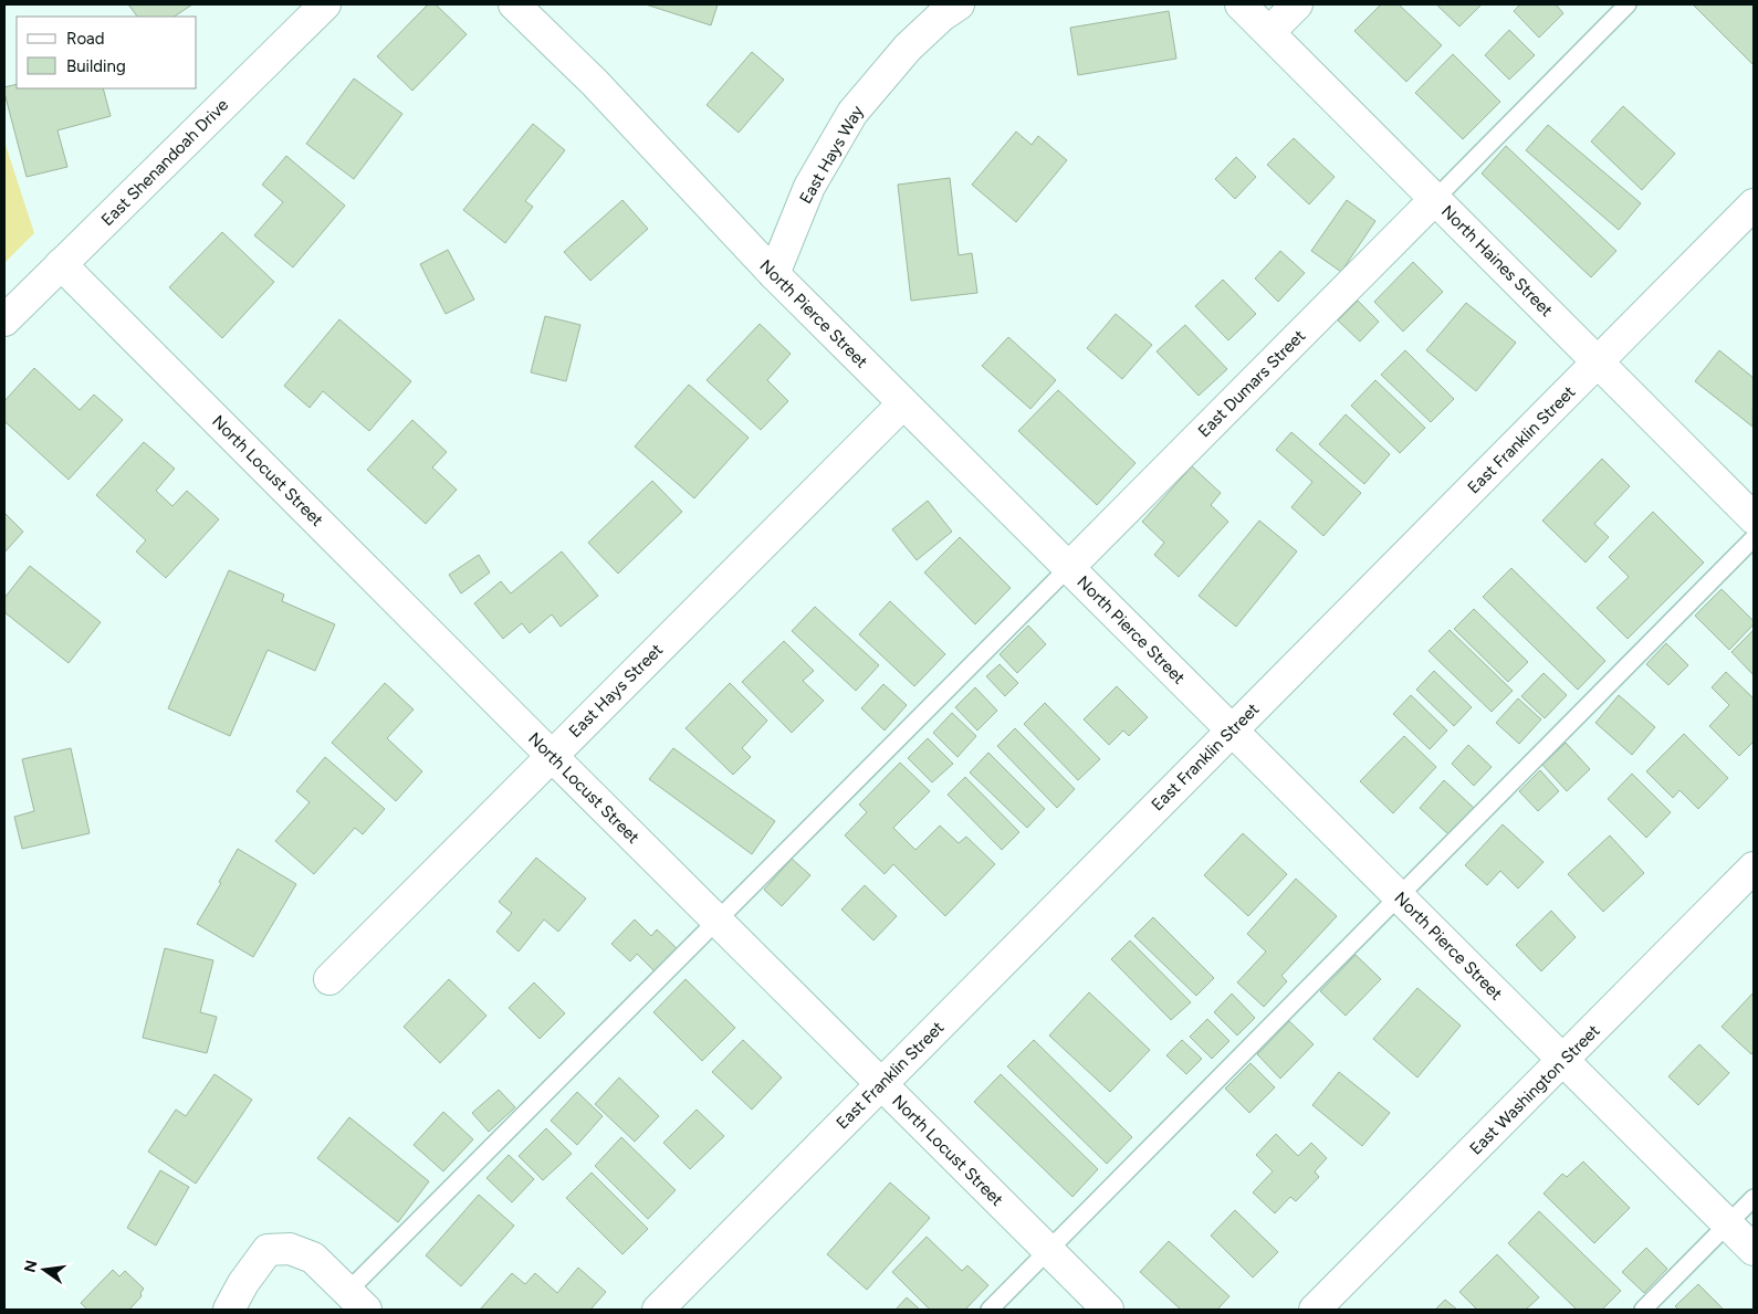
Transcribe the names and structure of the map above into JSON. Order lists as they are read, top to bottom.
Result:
{
  "streets": {
    "street": [
      "East Hays Way",
      "East Shenandoah Drive",
      "North Haines Street",
      "North Pierce Street",
      "East Dumars Street",
      "East Franklin Street",
      "North Locust Street",
      "East Hays Street",
      "East Washington Street"
    ]
  },
  "crossings": [
    ["East Hays Way", "North Pierce Street"],
    ["East Shenandoah Drive", "North Locust Street"],
    ["North Haines Street", "East Dumars Street"],
    ["North Haines Street", "East Franklin Street"],
    ["North Pierce Street", "East Dumars Street"],
    ["North Pierce Street", "East Franklin Street"],
    ["North Pierce Street", "East Hays Street"],
    ["North Pierce Street", "East Washington Street"],
    ["East Franklin Street", "North Locust Street"],
    ["North Locust Street", "East Hays Street"]
  ],
  "legend": ["Road", "Building"],
  "north": "left"
}
